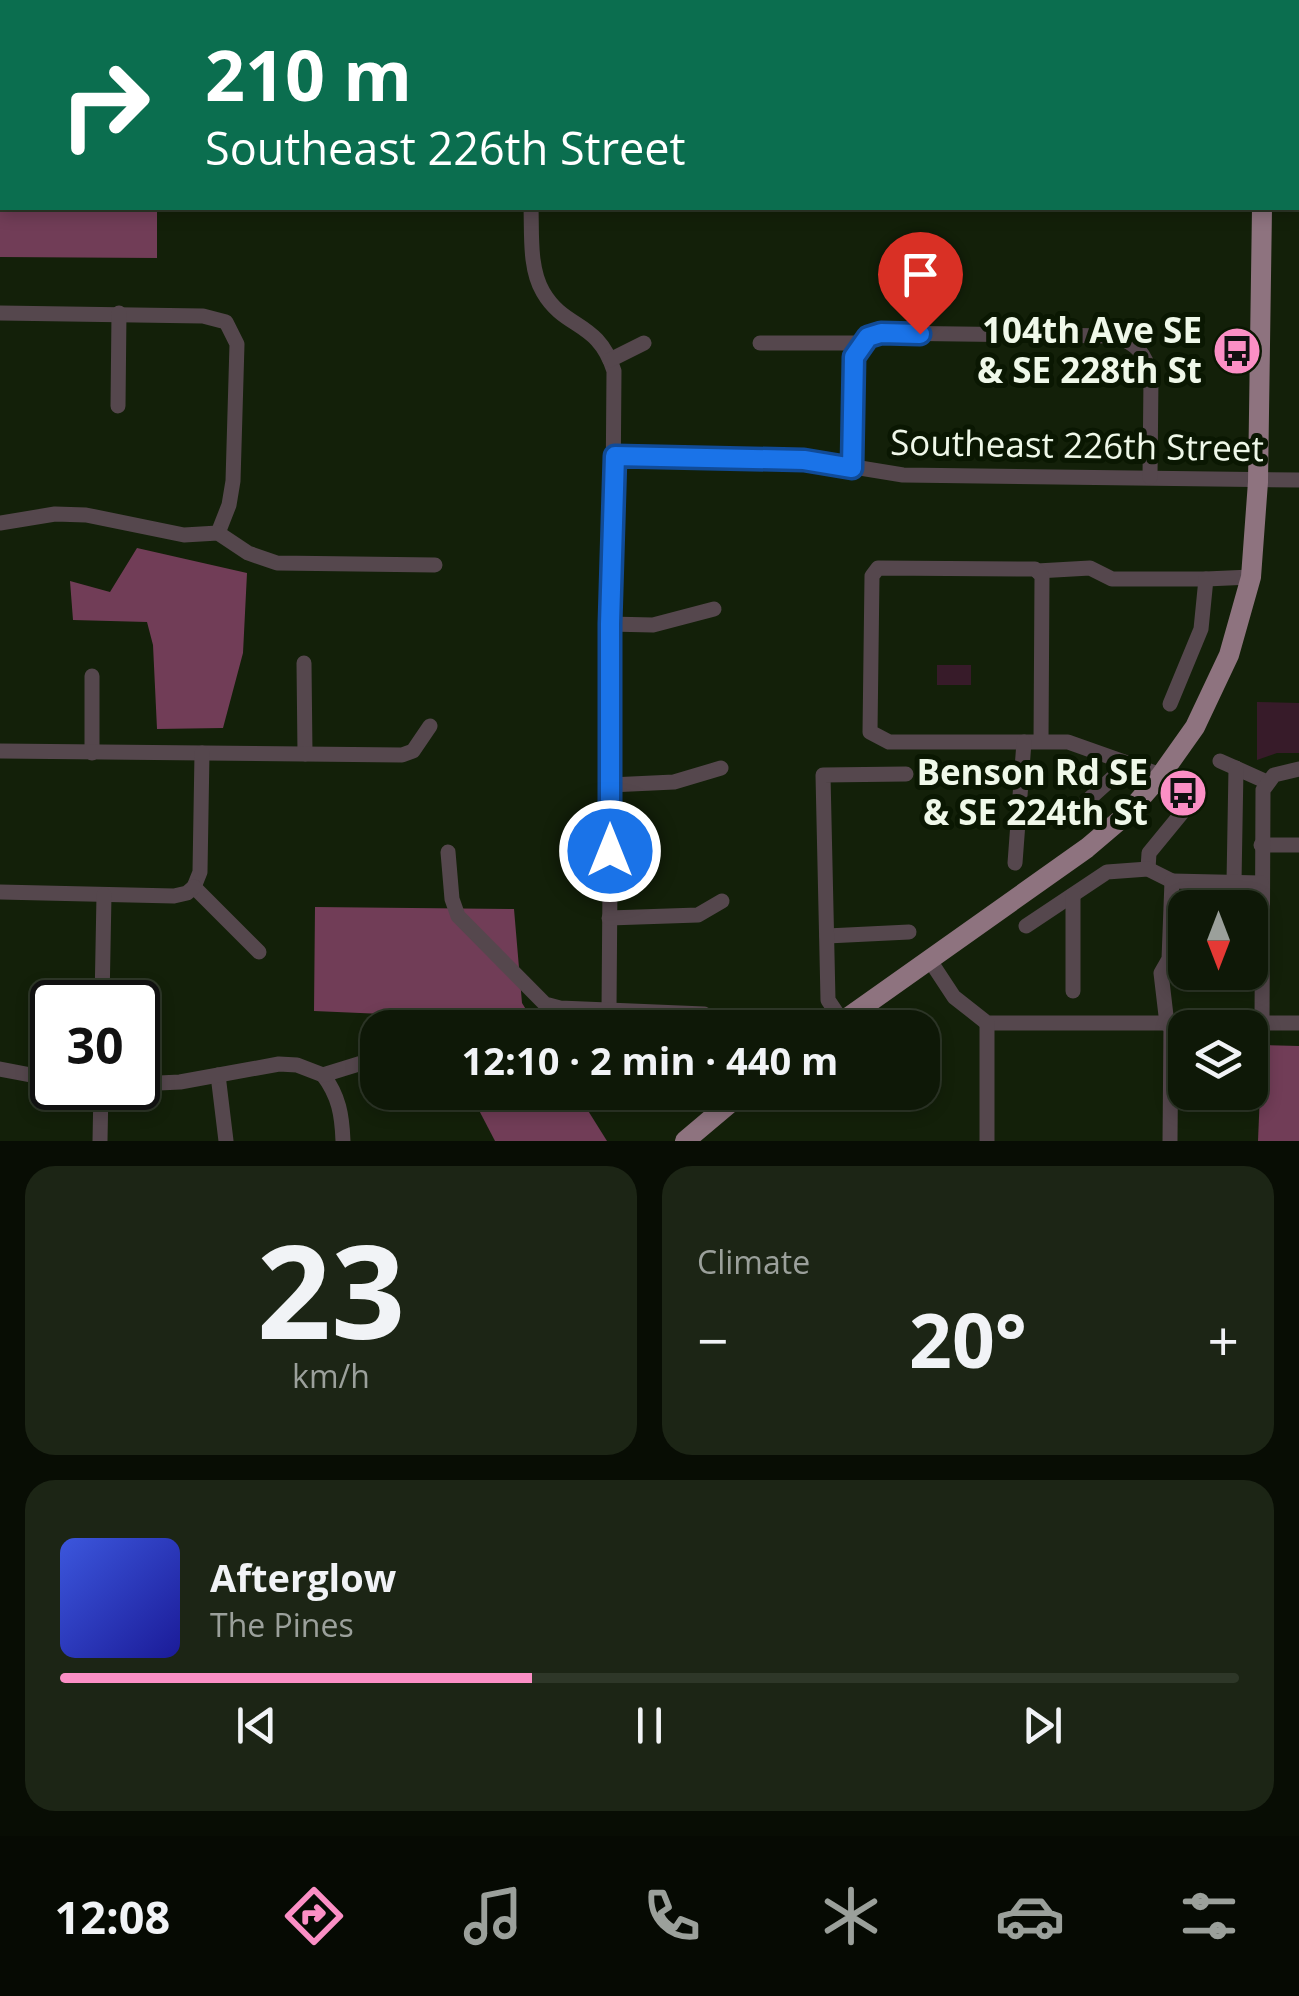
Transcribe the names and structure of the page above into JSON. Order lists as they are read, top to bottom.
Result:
{
  "streets": {
    "street": ["Southeast 226th Street"]
  },
  "places": {
    "bus stop": ["104th Ave SE & SE 228th St", "Benson Rd SE & SE 224th St"]
  },
  "north": "bottom",
  "page": {
    "turn": ["210 m", "Southeast 226th Street"],
    "limit": "30",
    "trip": "12:10 · 2 min · 440 m",
    "tile": [
      ["23", "km/h"],
      "Climate"
    ],
    "heat": ["−", "20°", "+"],
    "song": ["Afterglow", "The Pines"],
    "tabs": "12:08"
  }
}
